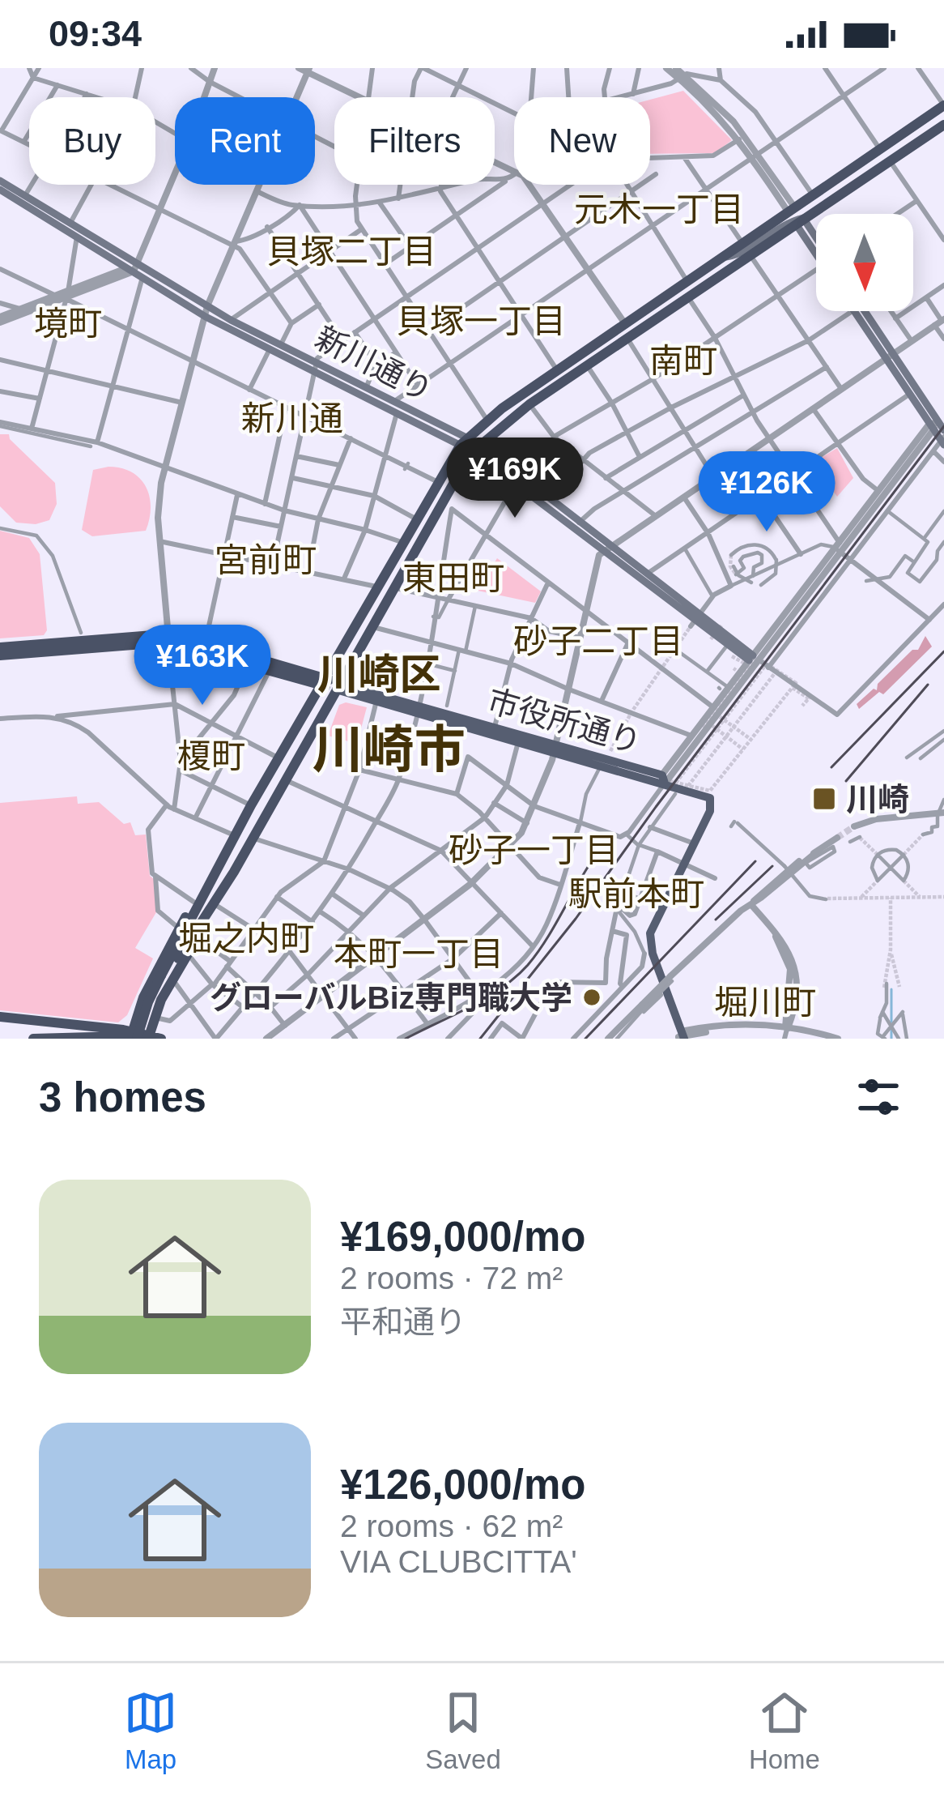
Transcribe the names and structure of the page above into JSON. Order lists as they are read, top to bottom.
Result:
{
  "streets": {
    "main road": ["新川通り", "市役所通り"]
  },
  "districts": [
    "元木一丁目",
    "貝塚二丁目",
    "貝塚一丁目",
    "境町",
    "南町",
    "新川通",
    "宮前町",
    "東田町",
    "砂子二丁目",
    "川崎区",
    "川崎市",
    "榎町",
    "砂子一丁目",
    "駅前本町",
    "堀之内町",
    "本町一丁目",
    "堀川町"
  ],
  "places": {
    "transit": ["川崎"],
    "other": ["グローバルBiz専門職大学"]
  },
  "north": "bottom",
  "page": {
    "status": "09:34",
    "chip": [
      "Buy",
      "Rent",
      "Filters",
      "New"
    ],
    "price": ["¥169K", "¥126K", "¥163K"],
    "heading": "3 homes",
    "list": [
      {
        "name": "¥169,000/mo",
        "note": "2 rooms · 72 m² · 平和通り"
      },
      {
        "name": "¥126,000/mo",
        "note": "2 rooms · 62 m² · VIA CLUBCITTA'"
      }
    ],
    "tabs": ["Map", "Saved", "Home"]
  }
}
